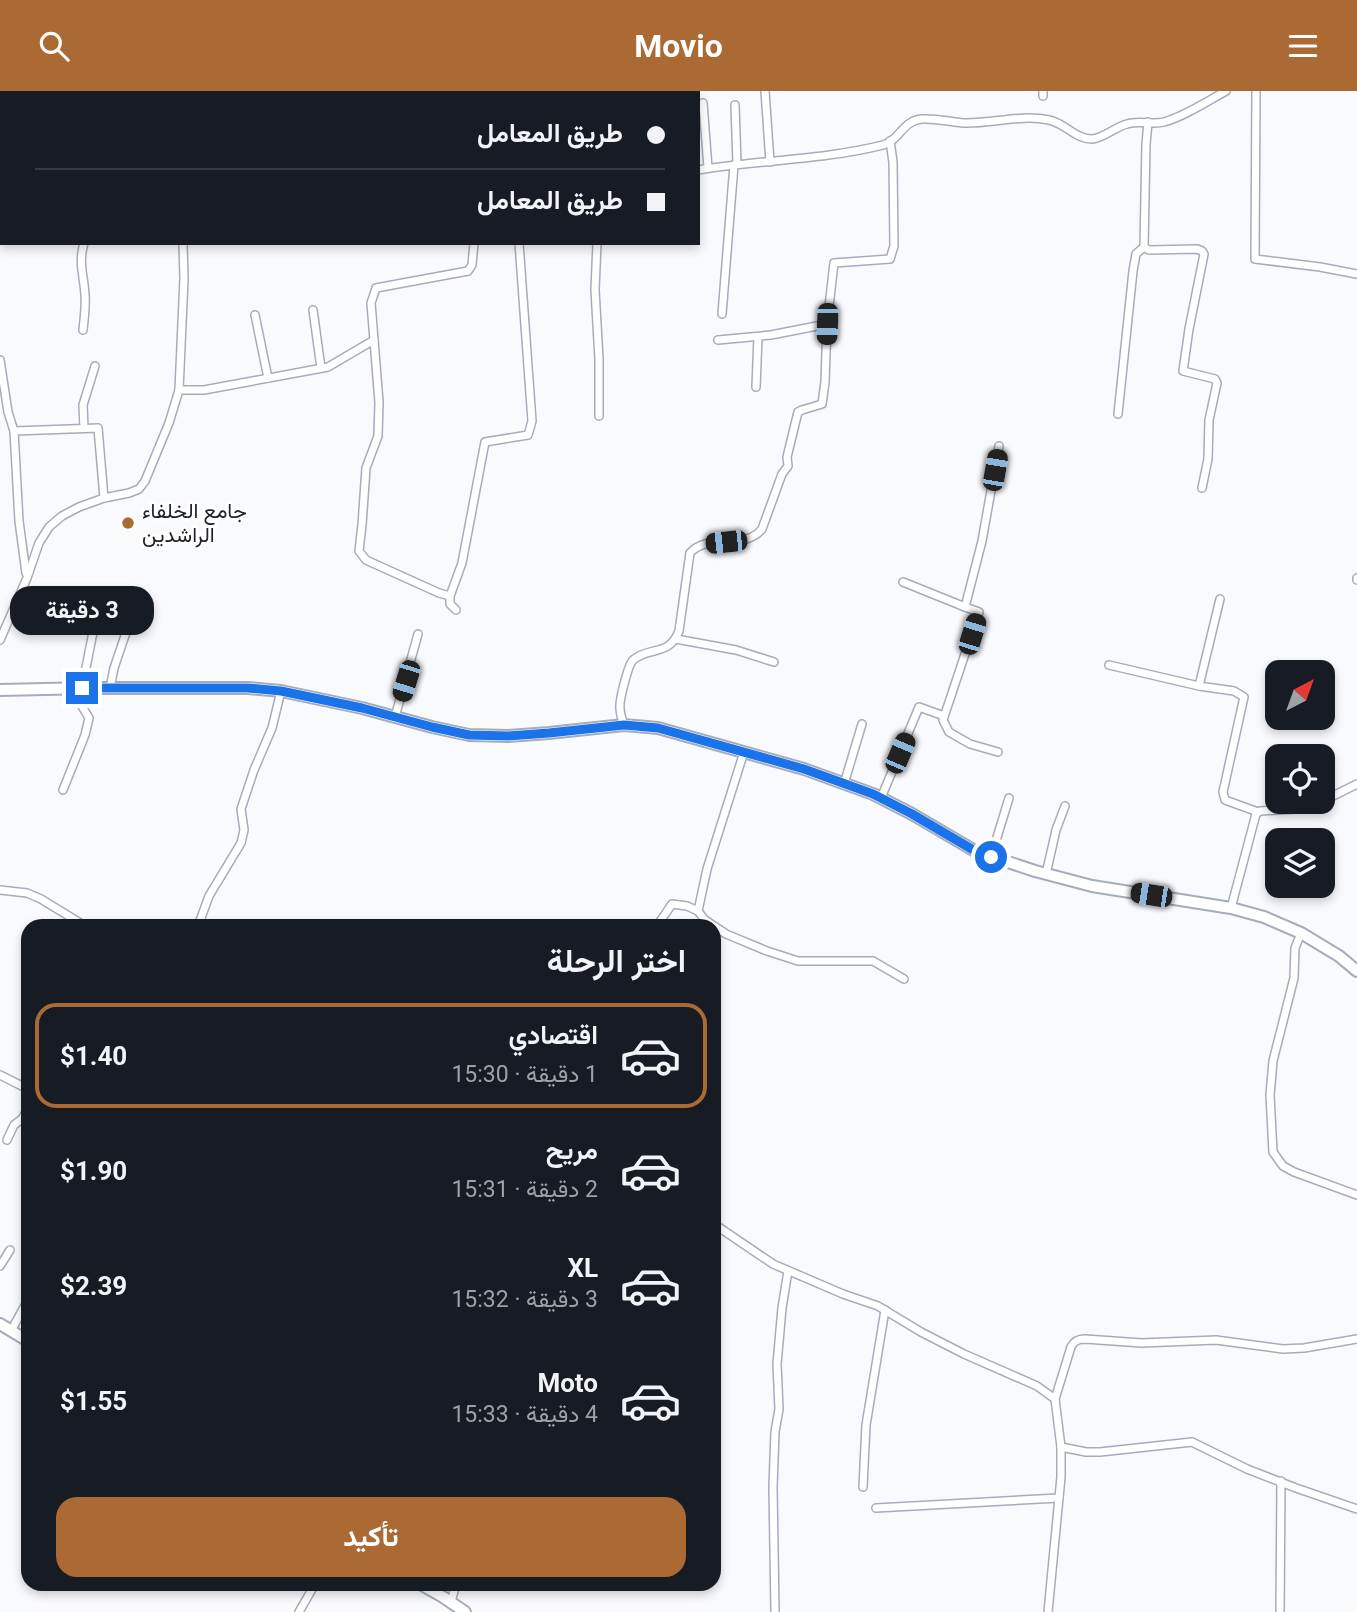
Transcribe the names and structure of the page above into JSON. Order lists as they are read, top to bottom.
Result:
{
  "places": ["جامع الخلفاء الراشدين"],
  "north": "top right",
  "page": {
    "header": "Movio",
    "banner": ["طريق المعامل", "طريق المعامل"],
    "bubble": "3 دقيقة",
    "heading": "اختر الرحلة",
    "list": [
      {
        "name": "اقتصادي",
        "note": "1 دقيقة · 15:30",
        "value": "$1.40"
      },
      {
        "name": "مريح",
        "note": "2 دقيقة · 15:31",
        "value": "$1.90"
      },
      {
        "name": "XL",
        "note": "3 دقيقة · 15:32",
        "value": "$2.39"
      },
      {
        "name": "Moto",
        "note": "4 دقيقة · 15:33",
        "value": "$1.55"
      }
    ],
    "buttons": "تأكيد"
  }
}
